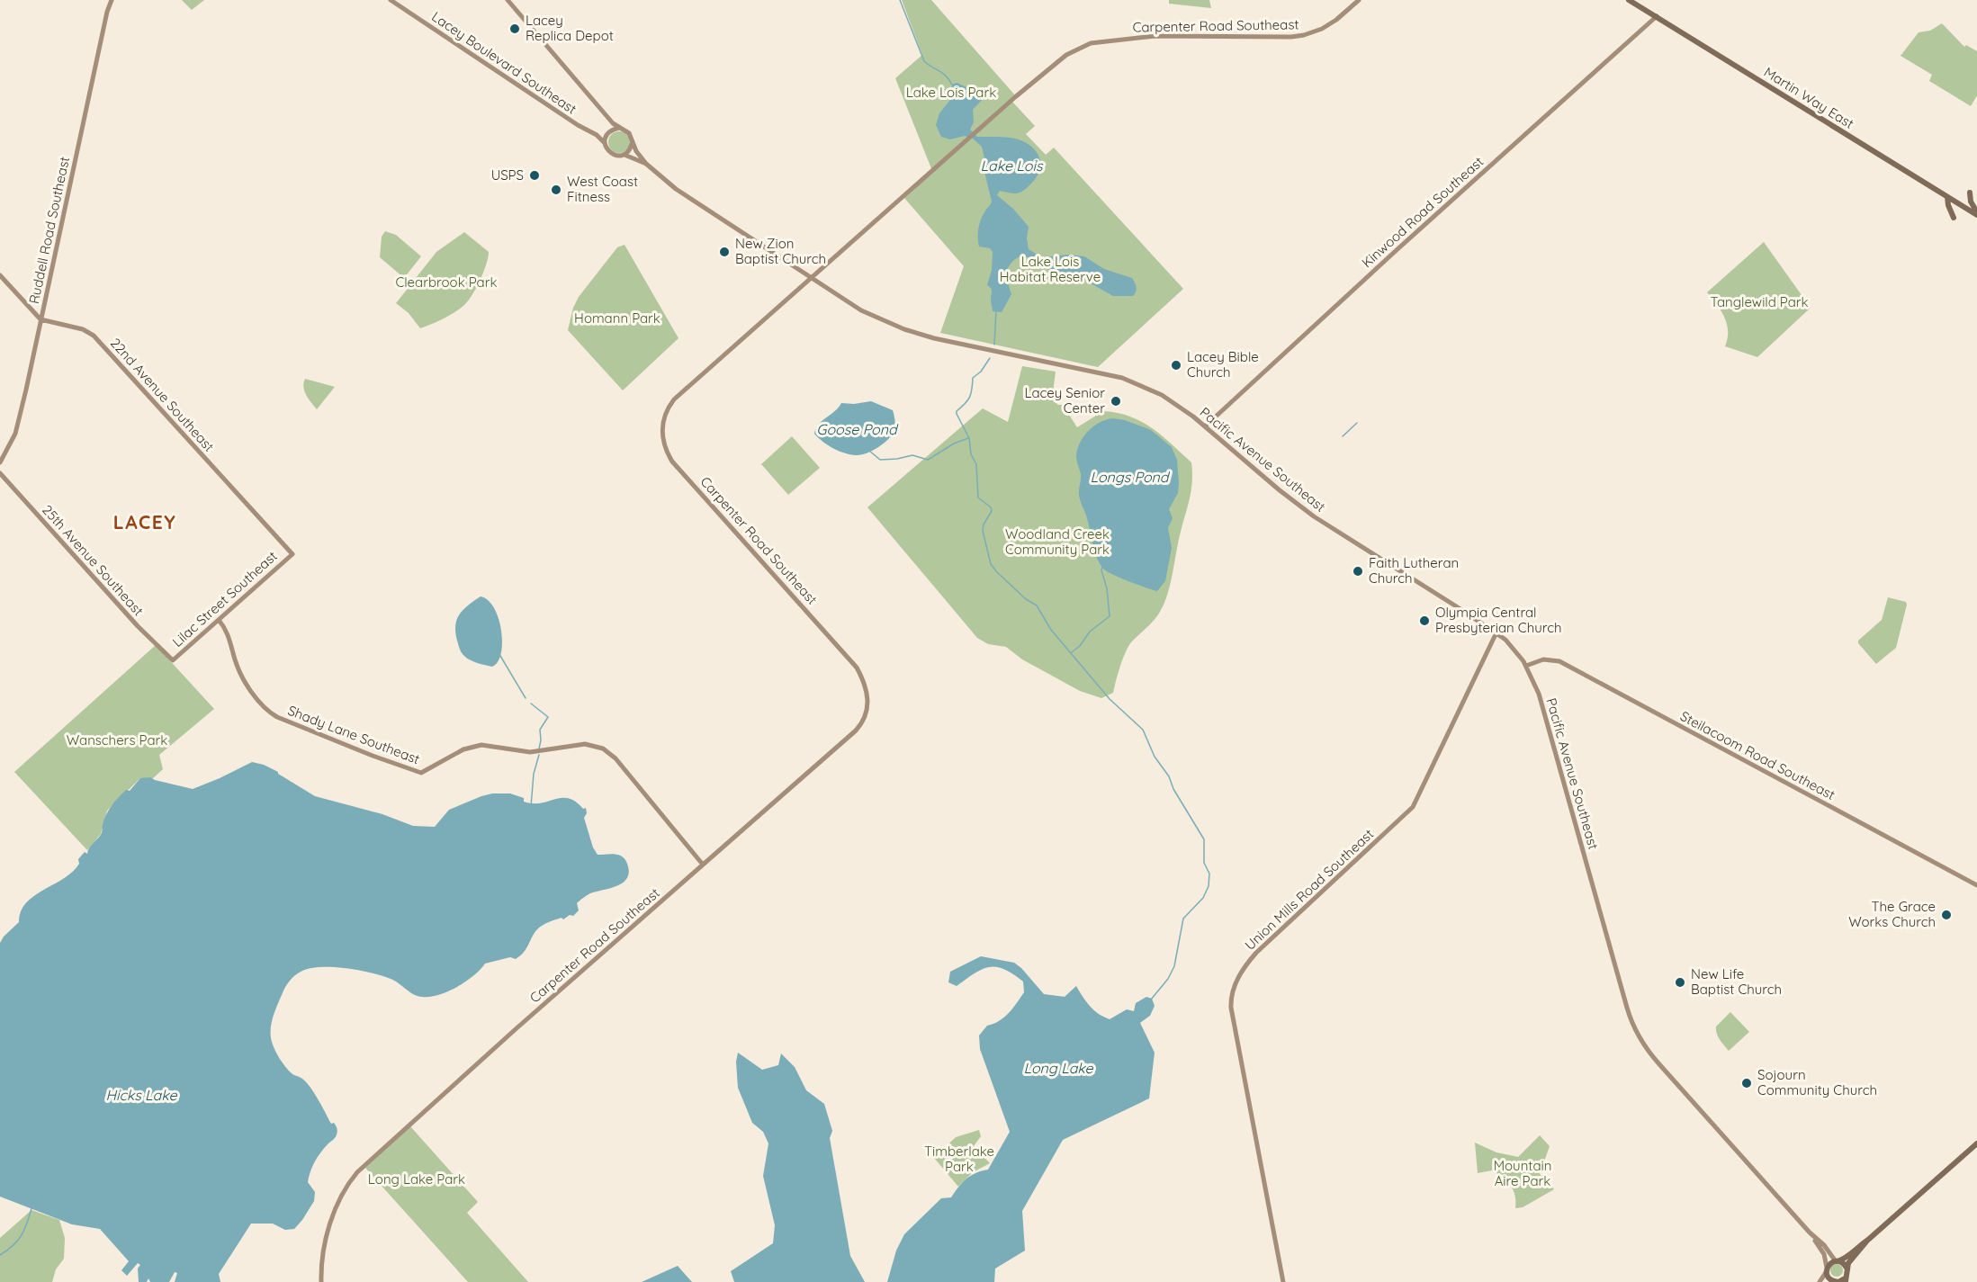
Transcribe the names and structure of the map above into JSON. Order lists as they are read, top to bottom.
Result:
{
  "streets": {
    "main road": ["Martin Way East"],
    "street": [
      "Carpenter Road Southeast",
      "Lacey Boulevard Southeast",
      "Kinwood Road Southeast",
      "Ruddell Road Southeast",
      "22nd Avenue Southeast",
      "Pacific Avenue Southeast",
      "25th Avenue Southeast",
      "Lilac Street Southeast",
      "Shady Lane Southeast",
      "Steilacoom Road Southeast",
      "Union Mills Road Southeast"
    ]
  },
  "crossings": [
    ["Carpenter Road Southeast", "Pacific Avenue Southeast"],
    ["Carpenter Road Southeast", "Shady Lane Southeast"],
    ["Lacey Boulevard Southeast", "Pacific Avenue Southeast"],
    ["Martin Way East", "Kinwood Road Southeast"],
    ["Kinwood Road Southeast", "Pacific Avenue Southeast"],
    ["Ruddell Road Southeast", "22nd Avenue Southeast"],
    ["22nd Avenue Southeast", "Lilac Street Southeast"],
    ["Pacific Avenue Southeast", "Steilacoom Road Southeast"],
    ["Pacific Avenue Southeast", "Union Mills Road Southeast"],
    ["25th Avenue Southeast", "Lilac Street Southeast"],
    ["Lilac Street Southeast", "Shady Lane Southeast"]
  ],
  "districts": ["LACEY"],
  "water": [
    "Lake Lois",
    "Goose Pond",
    "Longs Pond",
    "Long Lake",
    "Hicks Lake"
  ],
  "parks": [
    "Lake Lois Park",
    "Lake Lois Habitat Reserve",
    "Clearbrook Park",
    "Tanglewild Park",
    "Homann Park",
    "Woodland Creek Community Park",
    "Wanschers Park",
    "Timberlake Park",
    "Mountain Aire Park",
    "Long Lake Park"
  ],
  "places": [
    "Lacey Replica Depot",
    "USPS",
    "West Coast Fitness",
    "New Zion Baptist Church",
    "Lacey Bible Church",
    "Lacey Senior Center",
    "Faith Lutheran Church",
    "Olympia Central Presbyterian Church",
    "The Grace Works Church",
    "New Life Baptist Church",
    "Sojourn Community Church"
  ]
}
